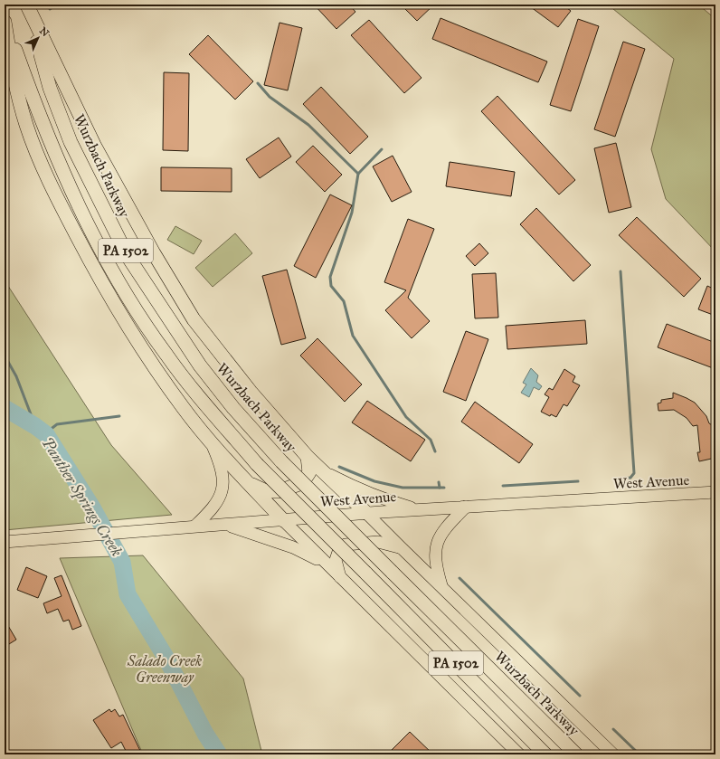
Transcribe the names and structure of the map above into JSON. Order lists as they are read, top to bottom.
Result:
{
  "streets": {
    "highway": ["Wurzbach Parkway", "PA 1502"],
    "main road": ["West Avenue"]
  },
  "crossings": [
    ["Wurzbach Parkway", "West Avenue"]
  ],
  "water": ["Panther Springs Creek"],
  "parks": ["Salado Creek Greenway"],
  "north": "top right"
}
